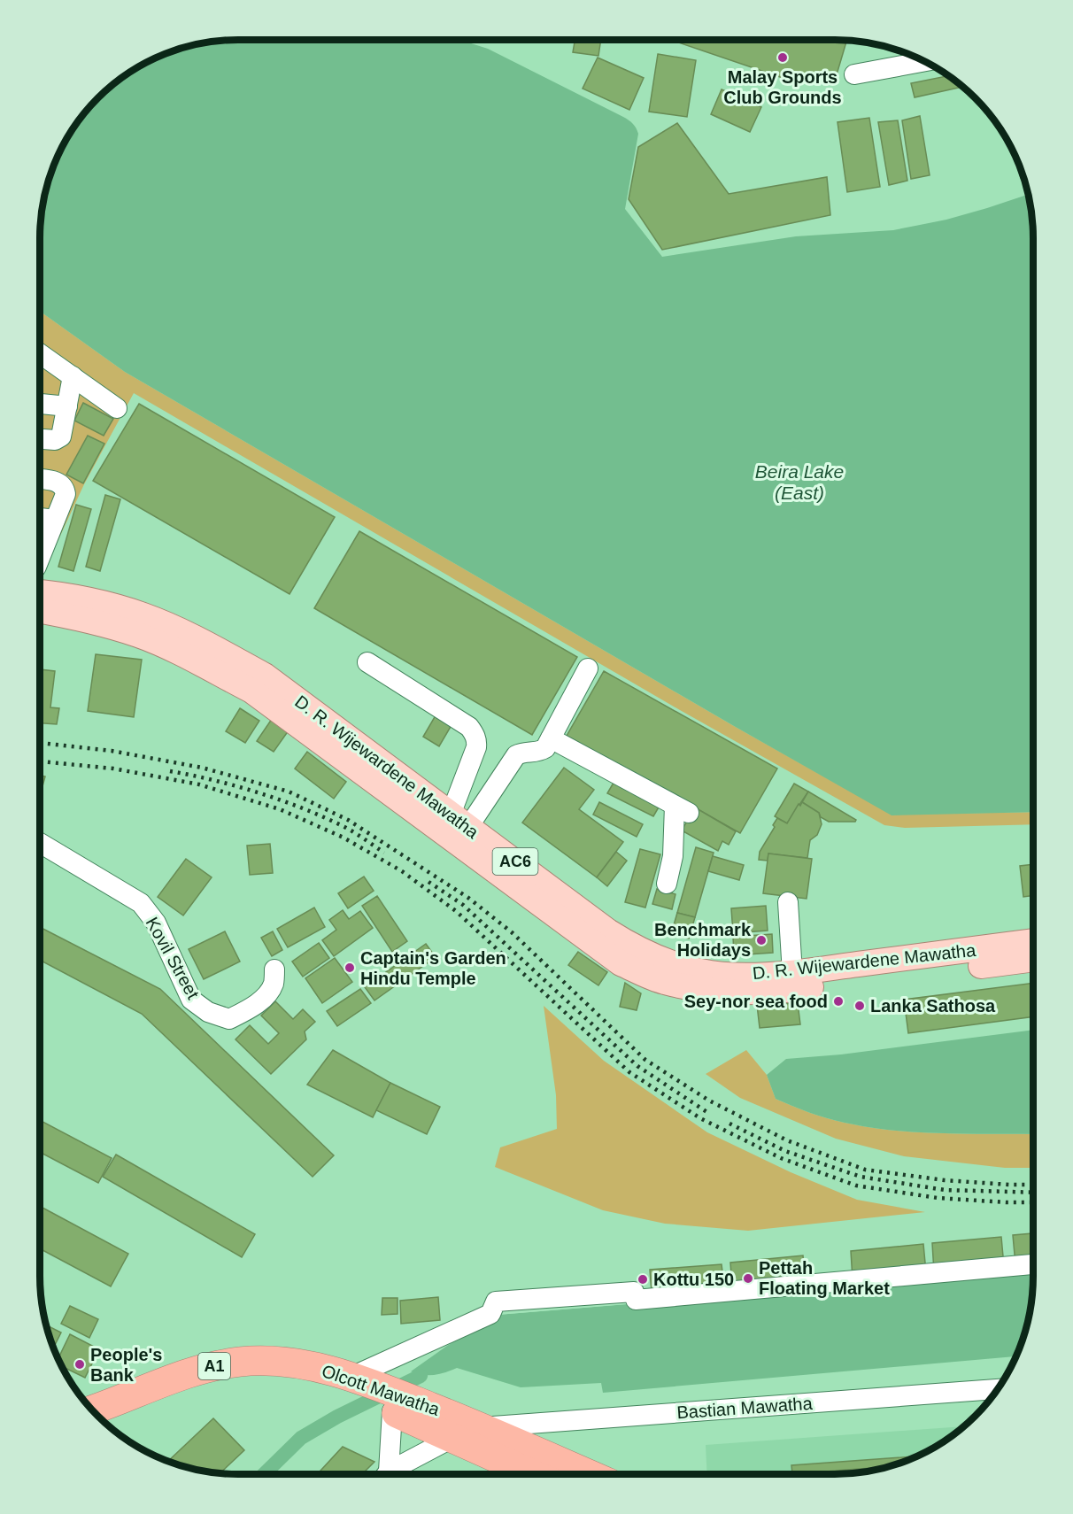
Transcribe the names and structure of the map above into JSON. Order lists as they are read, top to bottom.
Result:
{
  "streets": {
    "highway": ["A1", "Olcott Mawatha"],
    "main road": ["D. R. Wijewardene Mawatha", "AC6"],
    "street": ["Kovil Street", "Bastian Mawatha"]
  },
  "crossings": [
    ["Olcott Mawatha", "Bastian Mawatha"]
  ],
  "water": ["Beira Lake (East)"],
  "places": [
    "Malay Sports Club Grounds",
    "Benchmark Holidays",
    "Captain's Garden Hindu Temple",
    "Sey-nor sea food",
    "Lanka Sathosa",
    "Pettah Floating Market",
    "Kottu 150",
    "People's Bank"
  ]
}
